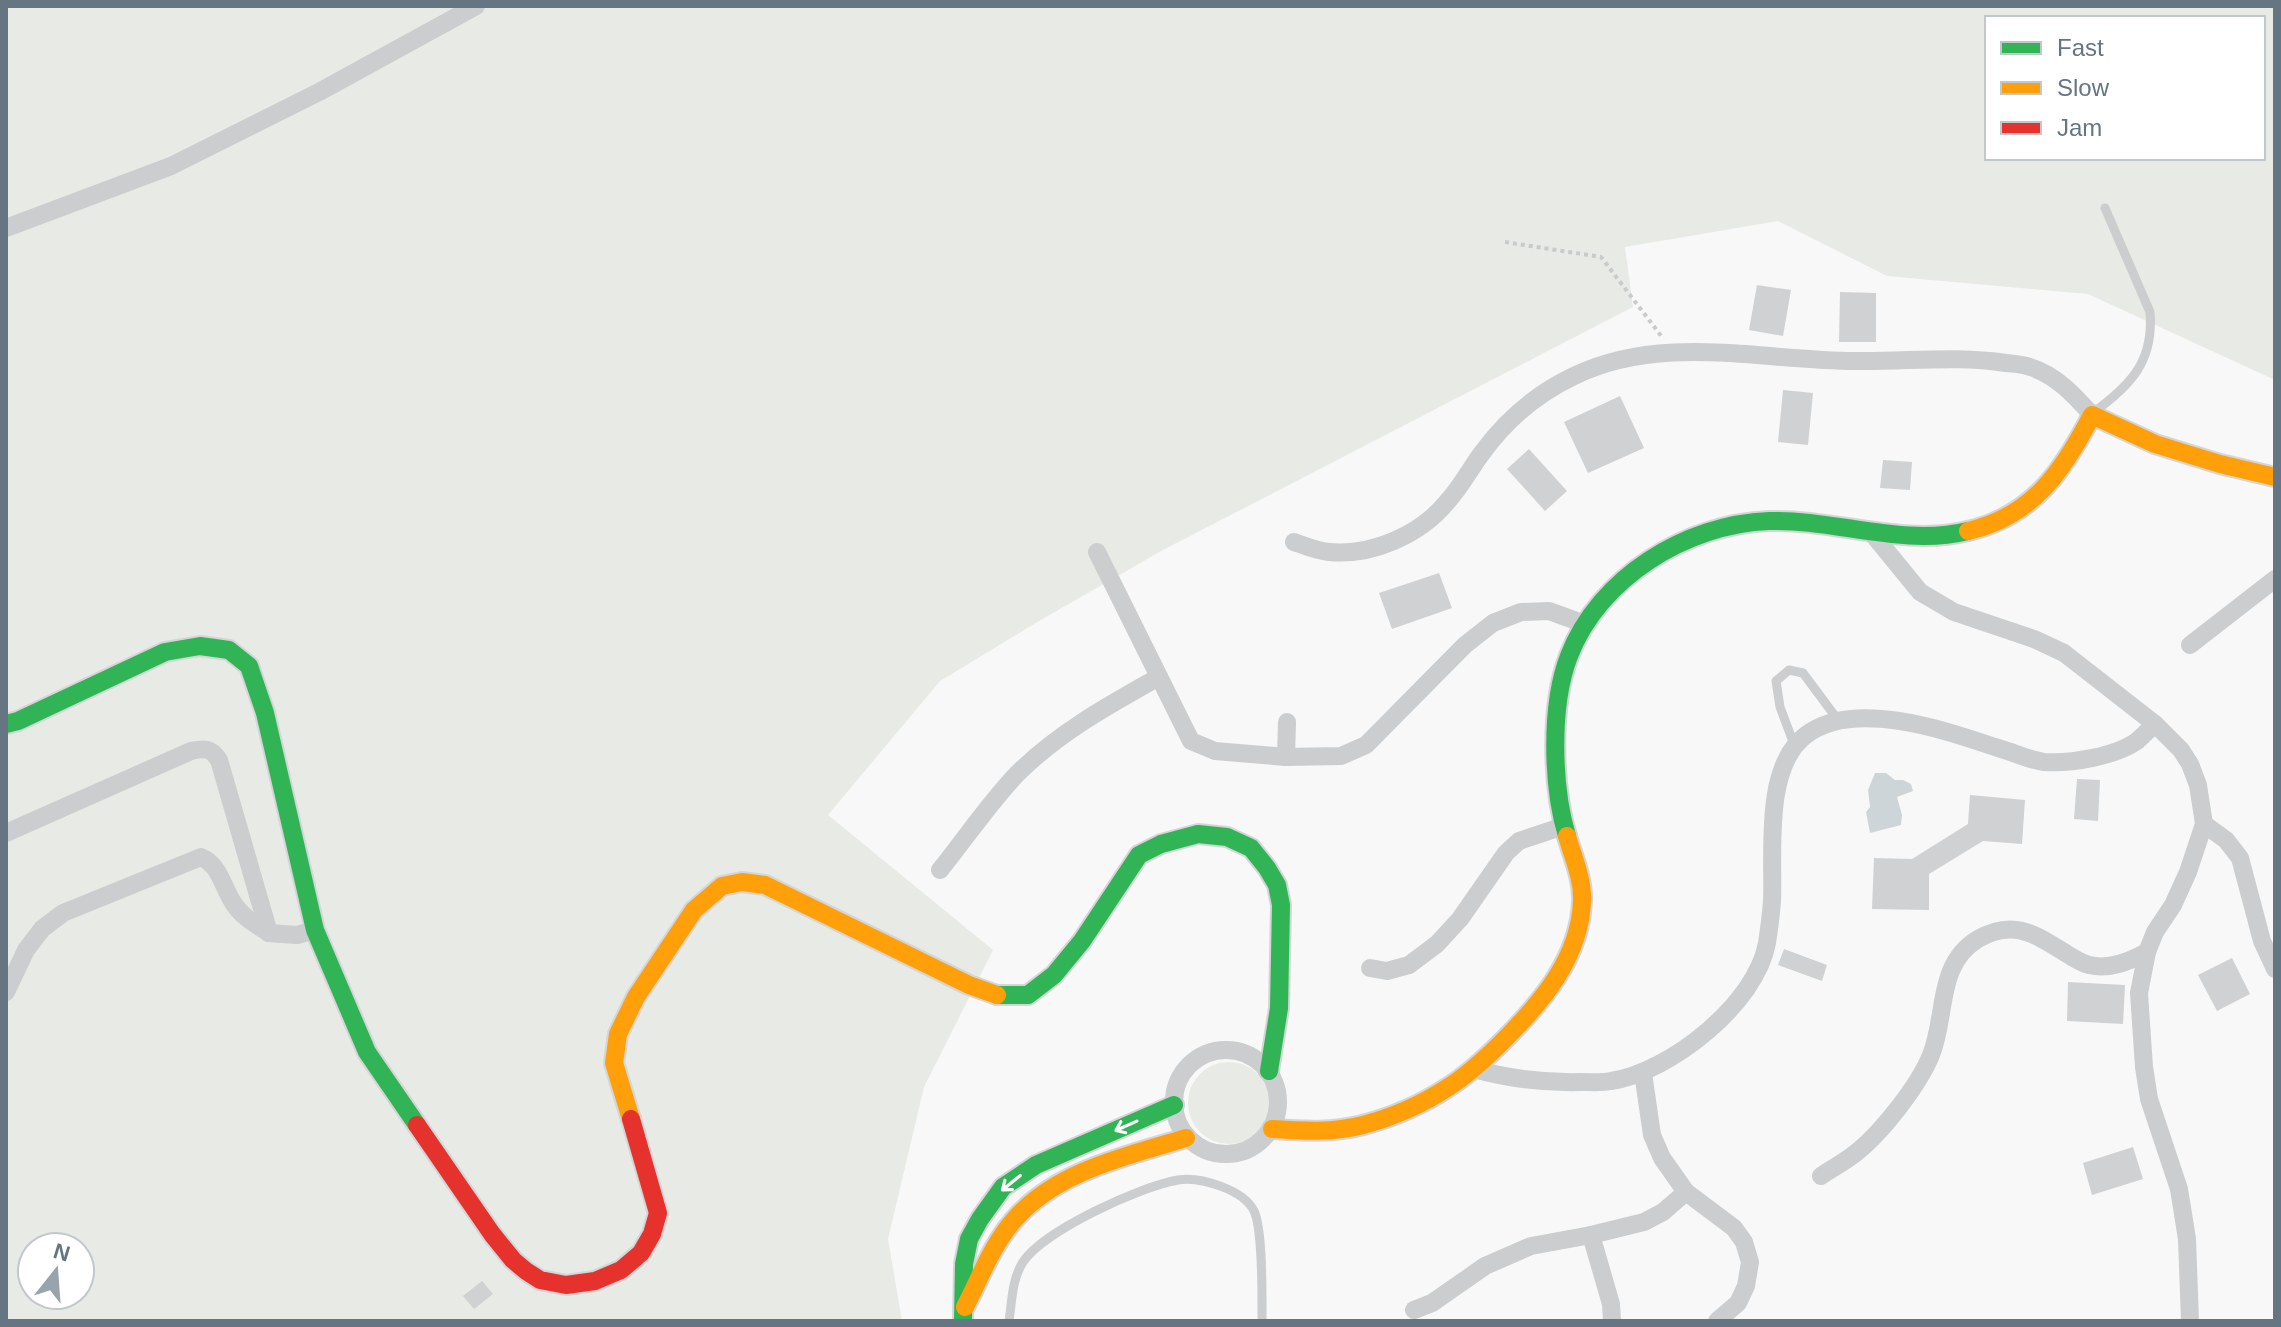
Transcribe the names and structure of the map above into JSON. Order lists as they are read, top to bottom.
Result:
{
  "legend": ["Fast", "Slow", "Jam"],
  "north": "top"
}
